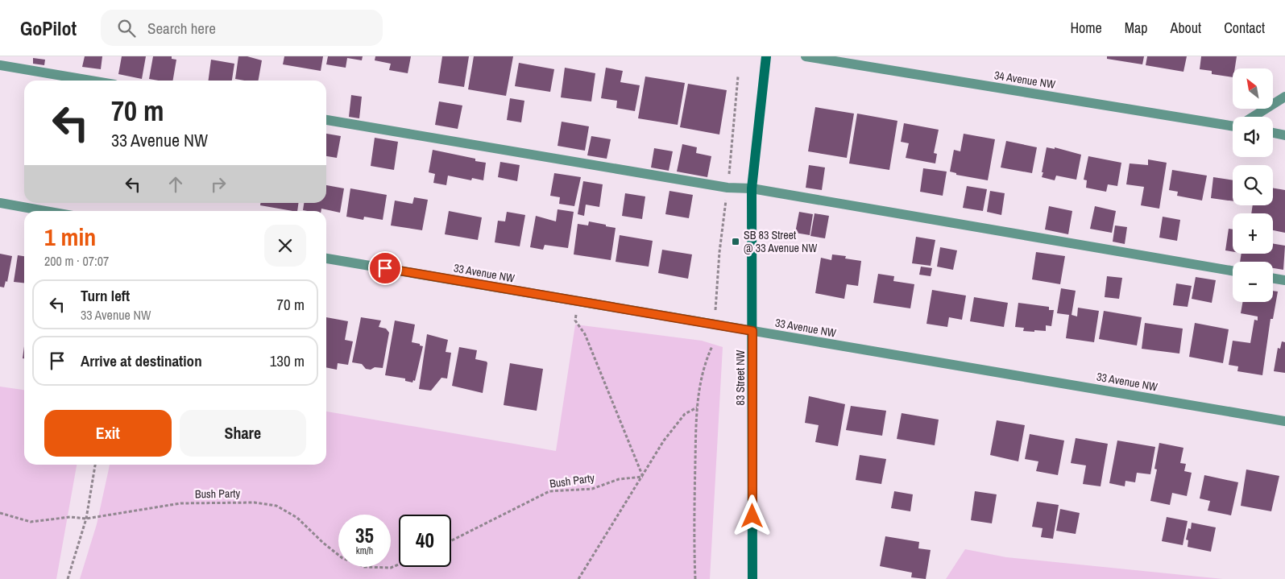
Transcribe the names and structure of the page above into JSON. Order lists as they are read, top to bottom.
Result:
{
  "streets": {
    "street": ["34 Avenue NW", "33 Avenue NW", "83 Street NW"],
    "path": ["Bush Party"]
  },
  "crossings": [
    ["33 Avenue NW", "83 Street NW"]
  ],
  "places": {
    "transit": ["SB 83 Street @ 33 Avenue NW"]
  },
  "north": "top left",
  "page": {
    "header": "GoPilot",
    "search": "Search here",
    "nav": [
      "Home",
      "Map",
      "About",
      "Contact"
    ],
    "map_buttons": ["+", "−"],
    "turn": ["70 m", "33 Avenue NW"],
    "heading": ["1 min", "200 m · 07:07"],
    "list": [
      {
        "name": "Turn left",
        "note": "33 Avenue NW",
        "value": "70 m"
      },
      {
        "name": "Arrive at destination",
        "value": "130 m"
      }
    ],
    "buttons": ["Exit", "Share"],
    "speed": "35 km/h",
    "limit": "40"
  }
}
